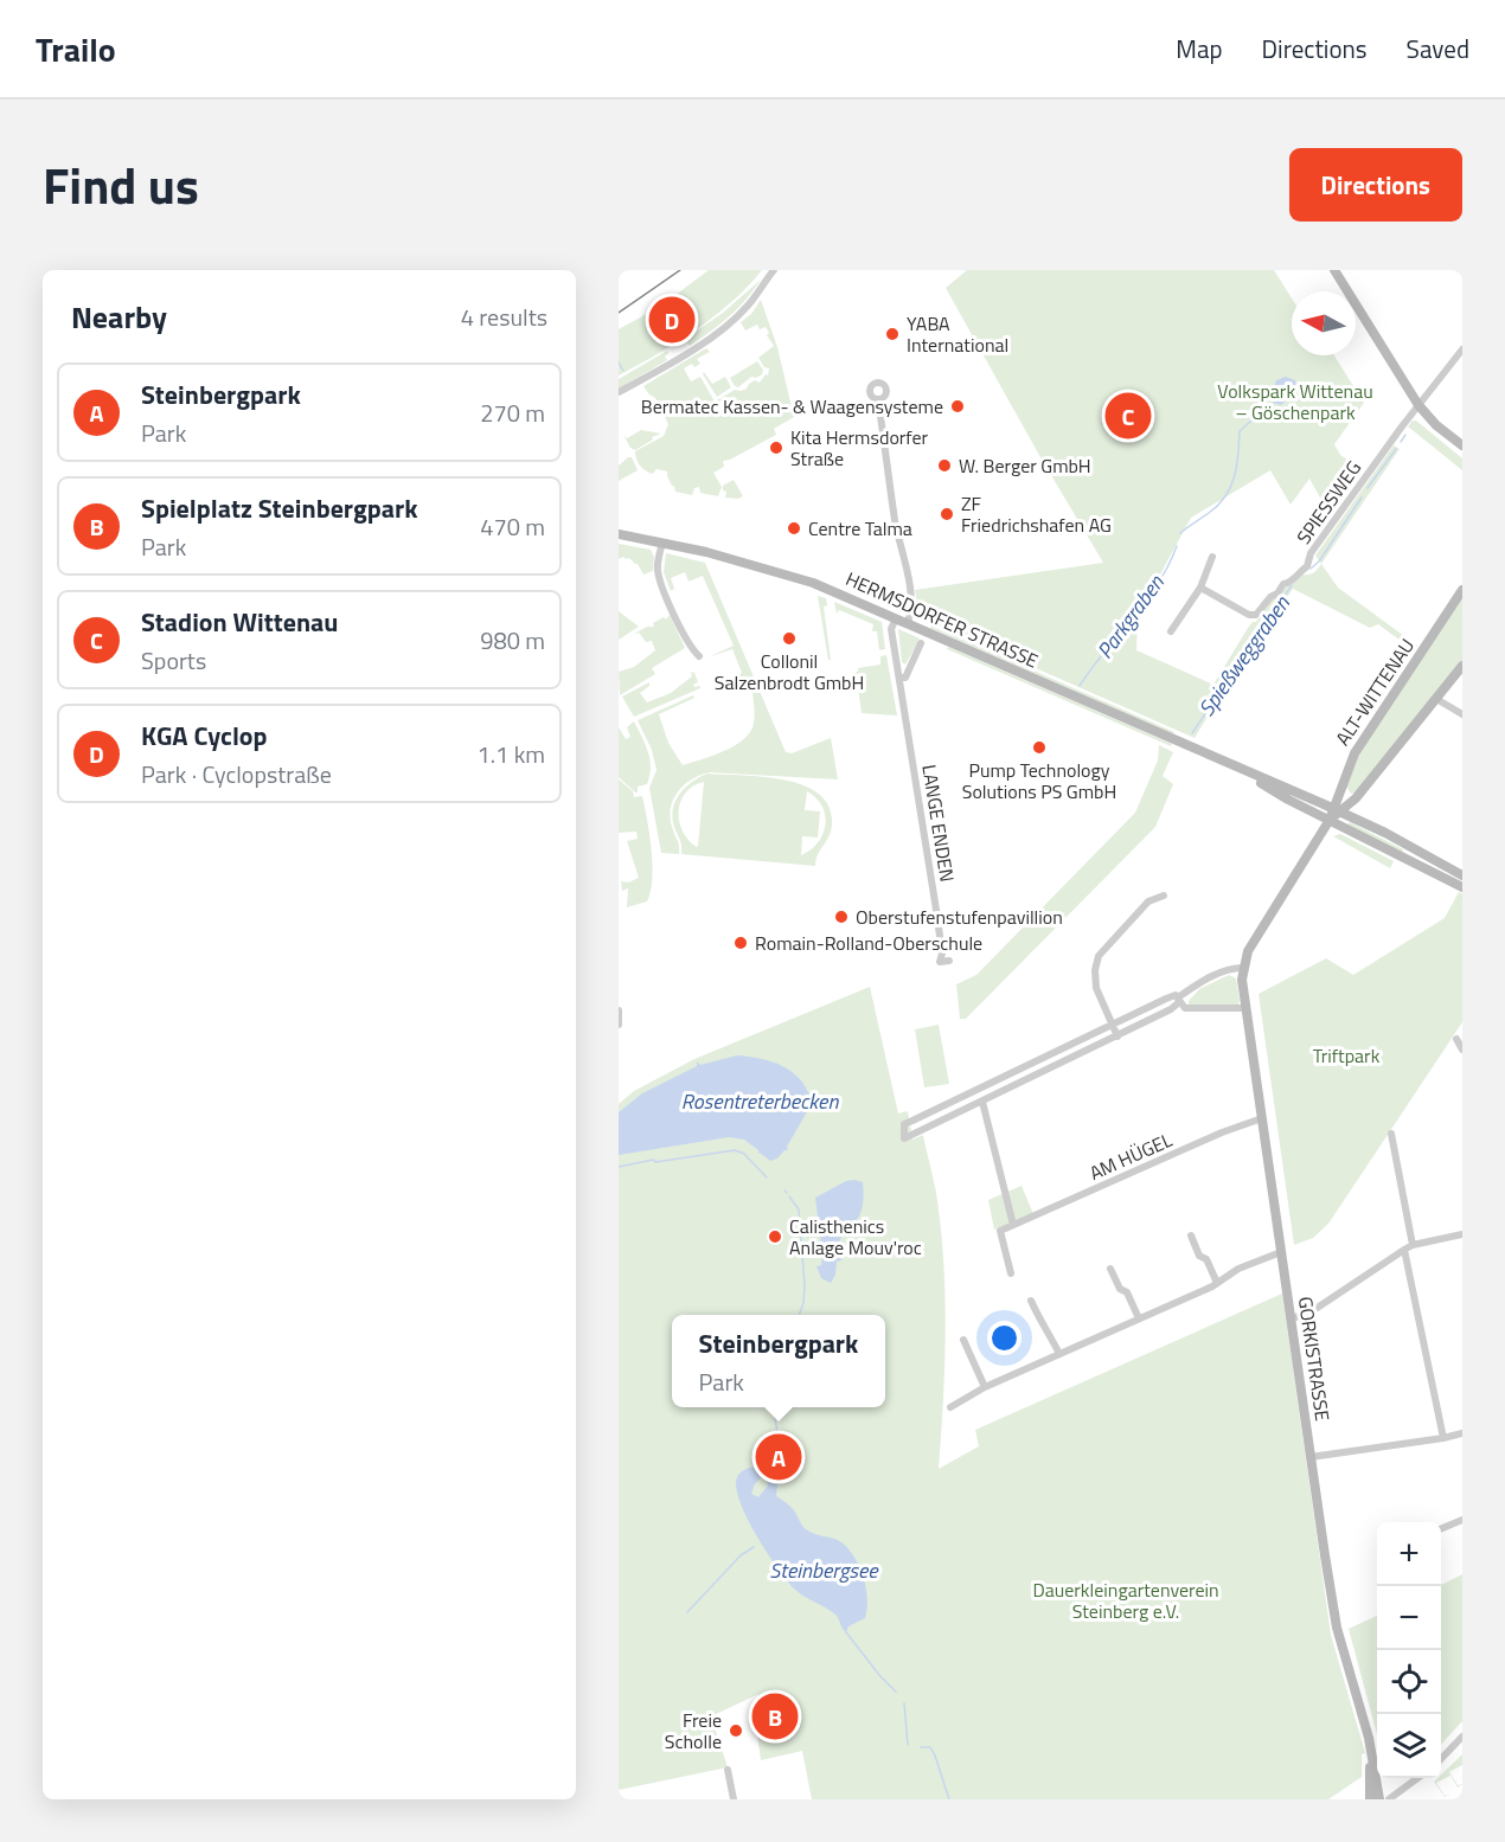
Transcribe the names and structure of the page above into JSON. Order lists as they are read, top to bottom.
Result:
{
  "streets": {
    "main road": ["HERMSDORFER STRASSE", "ALT-WITTENAU", "GORKISTRASSE"],
    "street": ["SPIESSWEG", "LANGE ENDEN", "AM HÜGEL"]
  },
  "crossings": [
    ["HERMSDORFER STRASSE", "ALT-WITTENAU"],
    ["HERMSDORFER STRASSE", "LANGE ENDEN"],
    ["ALT-WITTENAU", "GORKISTRASSE"],
    ["AM HÜGEL", "GORKISTRASSE"]
  ],
  "water": [
    "Parkgraben",
    "Spießweggraben",
    "Rosentreterbecken",
    "Steinbergsee"
  ],
  "parks": ["Volkspark Wittenau – Göschenpark", "Triftpark", "Dauerkleingartenverein Steinberg e.V."],
  "places": [
    "YABA International",
    "Bermatec Kassen- & Waagensysteme",
    "Kita Hermsdorfer Straße",
    "W. Berger GmbH",
    "ZF Friedrichshafen AG",
    "Centre Talma",
    "Collonil Salzenbrodt GmbH",
    "Pump Technology Solutions PS GmbH",
    "Oberstufenstufenpavillion",
    "Romain-Rolland-Oberschule",
    "Calisthenics Anlage Mouv'roc",
    "Freie Scholle"
  ],
  "north": "left",
  "page": {
    "header": "Trailo",
    "nav": ["Map", "Directions", "Saved"],
    "title": "Find us",
    "buttons": "Directions",
    "heading": ["Nearby", "4 results"],
    "pins": [
      "D",
      "C",
      "A",
      "B"
    ],
    "list": [
      {
        "mark": "A",
        "name": "Steinbergpark",
        "note": "Park",
        "value": "270 m"
      },
      {
        "mark": "B",
        "name": "Spielplatz Steinbergpark",
        "note": "Park",
        "value": "470 m"
      },
      {
        "mark": "C",
        "name": "Stadion Wittenau",
        "note": "Sports",
        "value": "980 m"
      },
      {
        "mark": "D",
        "name": "KGA Cyclop",
        "note": "Park · Cyclopstraße",
        "value": "1.1 km"
      }
    ],
    "popup": ["Steinbergpark", "Park"],
    "map_buttons": ["+", "−"]
  }
}
